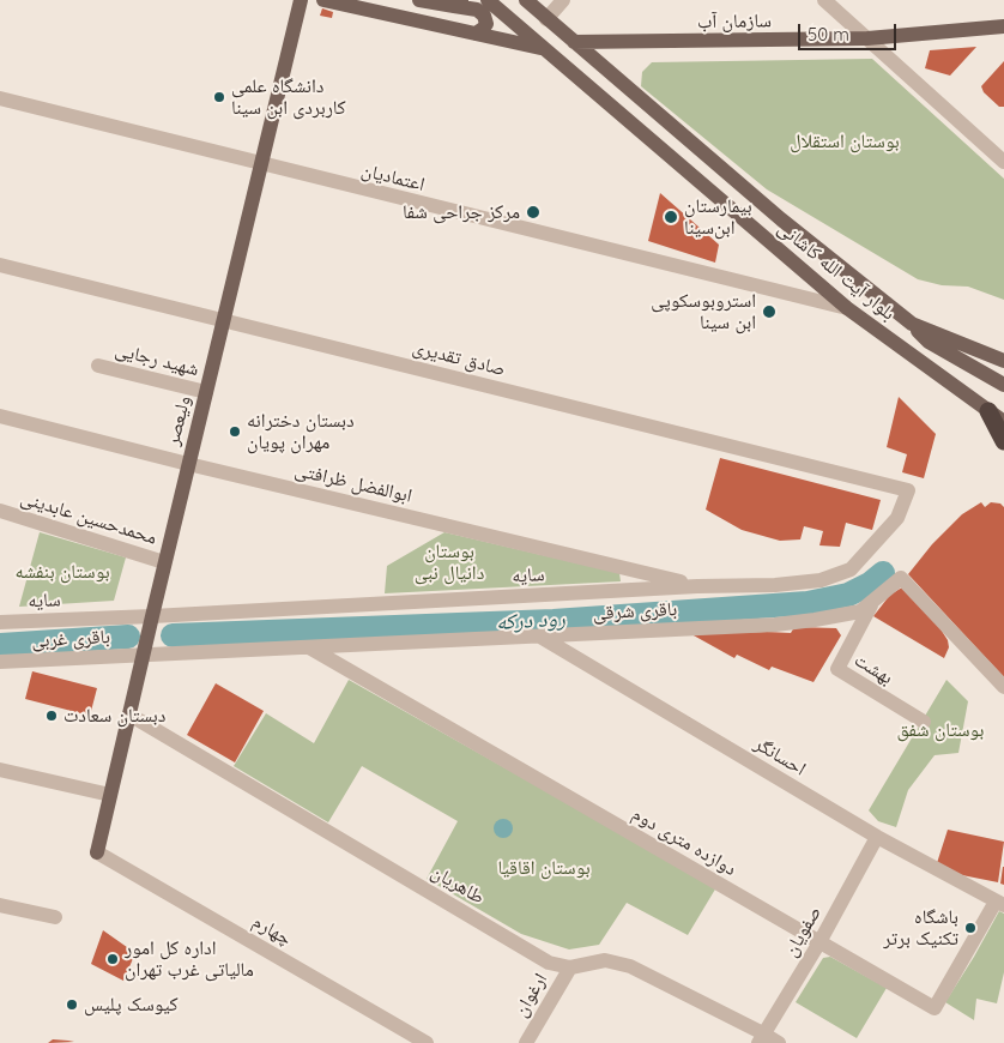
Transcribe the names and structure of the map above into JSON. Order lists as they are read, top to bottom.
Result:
{
  "streets": {
    "main road": ["سازمان آب", "بلوار آیت الله کاشانی", "ولیعصر"],
    "street": [
      "اعتمادیان",
      "صادق تقدیری",
      "شهید رجایی",
      "ابوالفضل ظرافتی",
      "محمدحسین عابدینی",
      "سایه",
      "باقری شرقی",
      "باقری غربی",
      "بهشت",
      "احسانگر",
      "دوازده متری دوم",
      "طاهریان",
      "چهارم",
      "صفویان",
      "ارغوان"
    ]
  },
  "crossings": [
    ["سازمان آب", "بلوار آیت الله کاشانی"],
    ["اعتمادیان", "بلوار آیت الله کاشانی"],
    ["اعتمادیان", "ولیعصر"],
    ["صادق تقدیری", "ولیعصر"],
    ["صادق تقدیری", "سایه"],
    ["شهید رجایی", "ولیعصر"],
    ["ولیعصر", "ابوالفضل ظرافتی"],
    ["ولیعصر", "محمدحسین عابدینی"],
    ["ولیعصر", "سایه"],
    ["ولیعصر", "باقری شرقی"],
    ["ولیعصر", "باقری غربی"],
    ["ولیعصر", "طاهریان"],
    ["ولیعصر", "چهارم"],
    ["ابوالفضل ظرافتی", "سایه"],
    ["باقری شرقی", "باقری غربی"],
    ["باقری شرقی", "بهشت"],
    ["باقری شرقی", "احسانگر"],
    ["باقری شرقی", "دوازده متری دوم"],
    ["احسانگر", "دوازده متری دوم"],
    ["احسانگر", "صفویان"],
    ["دوازده متری دوم", "صفویان"],
    ["طاهریان", "ارغوان"]
  ],
  "water": ["رود درکه"],
  "parks": [
    "بوستان استقلال",
    "بوستان دانیال نبی",
    "بوستان بنفشه",
    "بوستان شفق",
    "بوستان اقاقیا"
  ],
  "places": [
    "دانشگاه علمی کاربردی ابن سینا",
    "مرکز جراحی شفا",
    "بیمارستان ابن‌سینا",
    "استروبوسکوپی ابن سینا",
    "دبستان دخترانه مهران پويان",
    "دبستان سعادت",
    "باشگاه تکنیک برتر",
    "اداره کل امور مالیاتی غرب تهران",
    "کیوسک پلیس"
  ],
  "scale_bar": "50 m"
}
